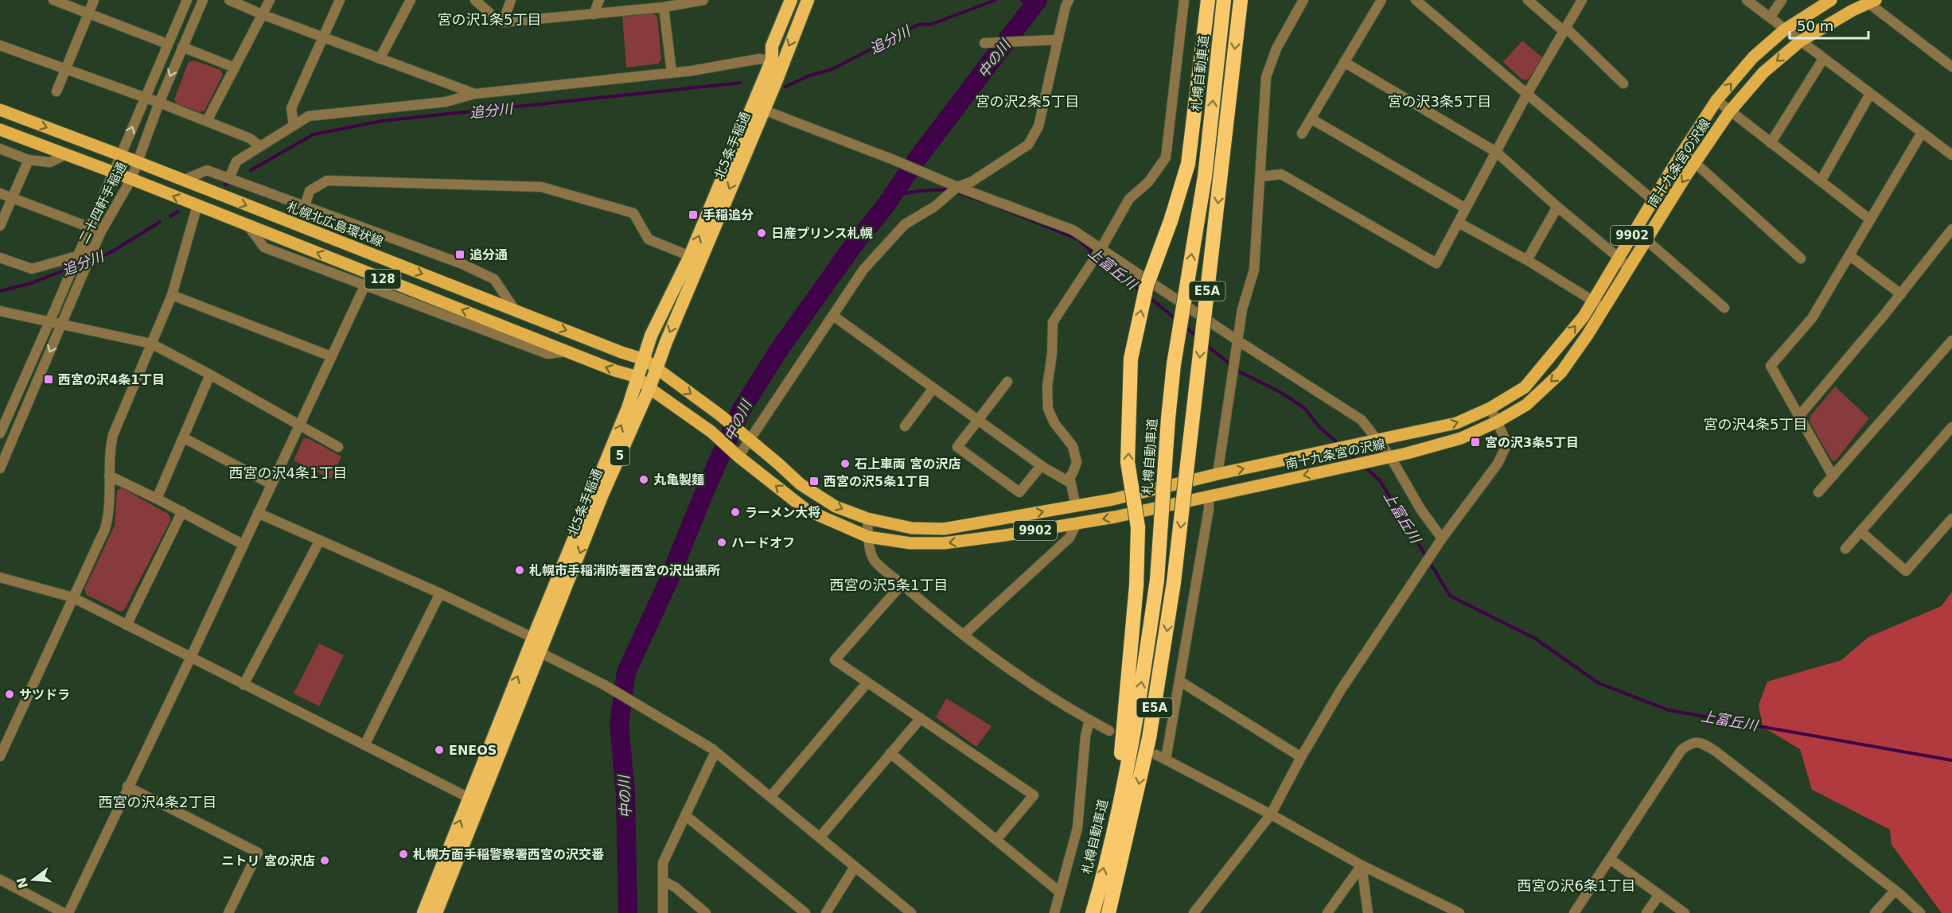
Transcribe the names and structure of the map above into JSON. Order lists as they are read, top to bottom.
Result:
{
  "streets": {
    "highway": [
      "札樽自動車道",
      "北5条手稲通",
      "E5A",
      "5"
    ],
    "main road": [
      "南十九条宮の沢線",
      "札幌北広島環状線",
      "9902",
      "128"
    ],
    "street": ["二十四軒手稲通"]
  },
  "crossings": [
    ["北5条手稲通", "南十九条宮の沢線"],
    ["北5条手稲通", "札幌北広島環状線"],
    ["北5条手稲通", "128"],
    ["南十九条宮の沢線", "札幌北広島環状線"],
    ["南十九条宮の沢線", "128"],
    ["二十四軒手稲通", "札幌北広島環状線"],
    ["二十四軒手稲通", "128"]
  ],
  "districts": [
    "宮の沢1条5丁目",
    "宮の沢2条5丁目",
    "宮の沢3条5丁目",
    "宮の沢4条5丁目",
    "西宮の沢4条1丁目",
    "西宮の沢5条1丁目",
    "西宮の沢4条2丁目",
    "西宮の沢6条1丁目"
  ],
  "water": ["追分川", "中の川", "上富丘川"],
  "places": {
    "transit": [
      "手稲追分",
      "追分通",
      "西宮の沢4条1丁目",
      "宮の沢3条5丁目",
      "西宮の沢5条1丁目"
    ],
    "other": [
      "日産プリンス札幌",
      "石上車両 宮の沢店",
      "丸亀製麺",
      "ラーメン大将",
      "ハードオフ",
      "札幌市手稲消防署西宮の沢出張所",
      "サツドラ",
      "ENEOS",
      "札幌方面手稲警察署西宮の沢交番",
      "ニトリ 宮の沢店"
    ]
  },
  "scale_bar": "50 m",
  "north": "left"
}
